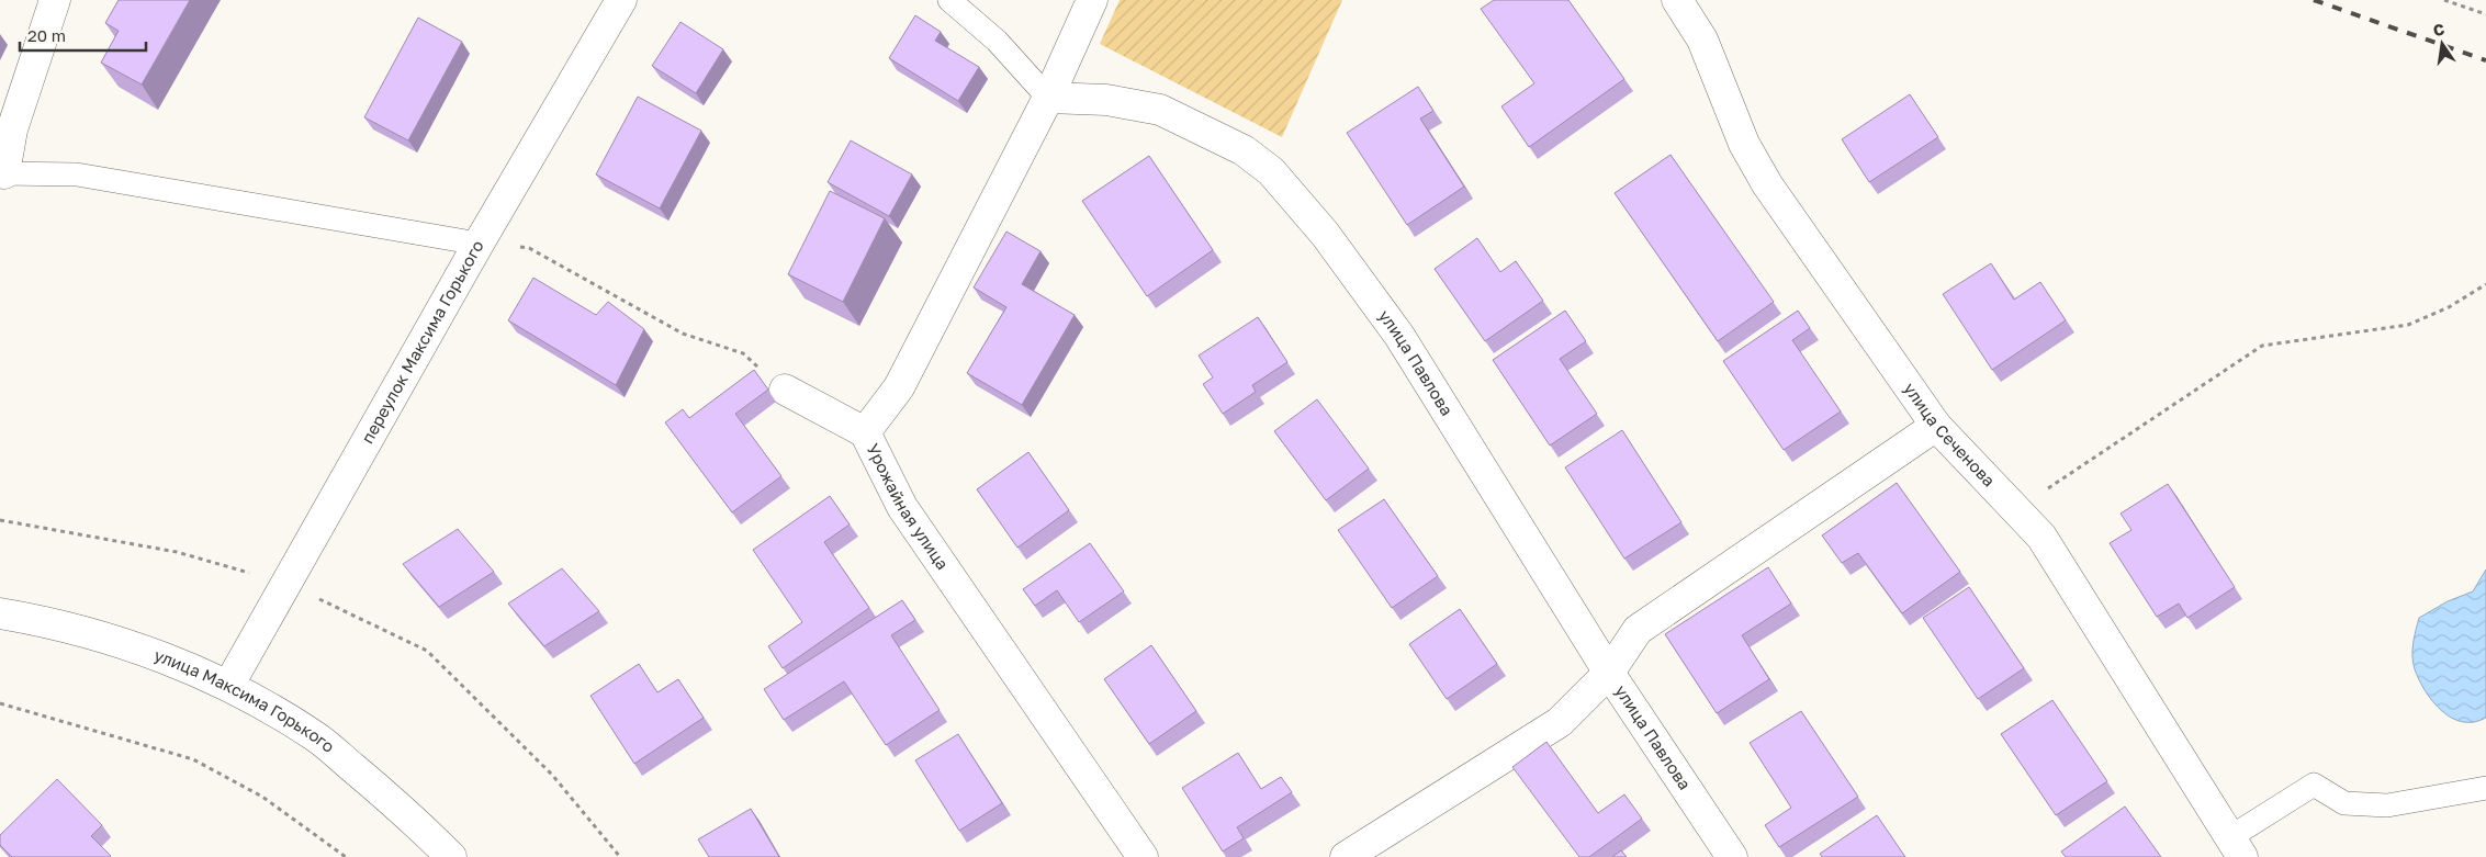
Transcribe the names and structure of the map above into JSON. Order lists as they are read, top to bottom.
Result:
{
  "streets": {
    "street": [
      "переулок Максима Горького",
      "улица Павлова",
      "улица Сеченова",
      "Урожайная улица",
      "улица Максима Горького"
    ]
  },
  "crossings": [
    ["переулок Максима Горького", "улица Максима Горького"]
  ],
  "scale_bar": "20 m",
  "north": "top"
}
